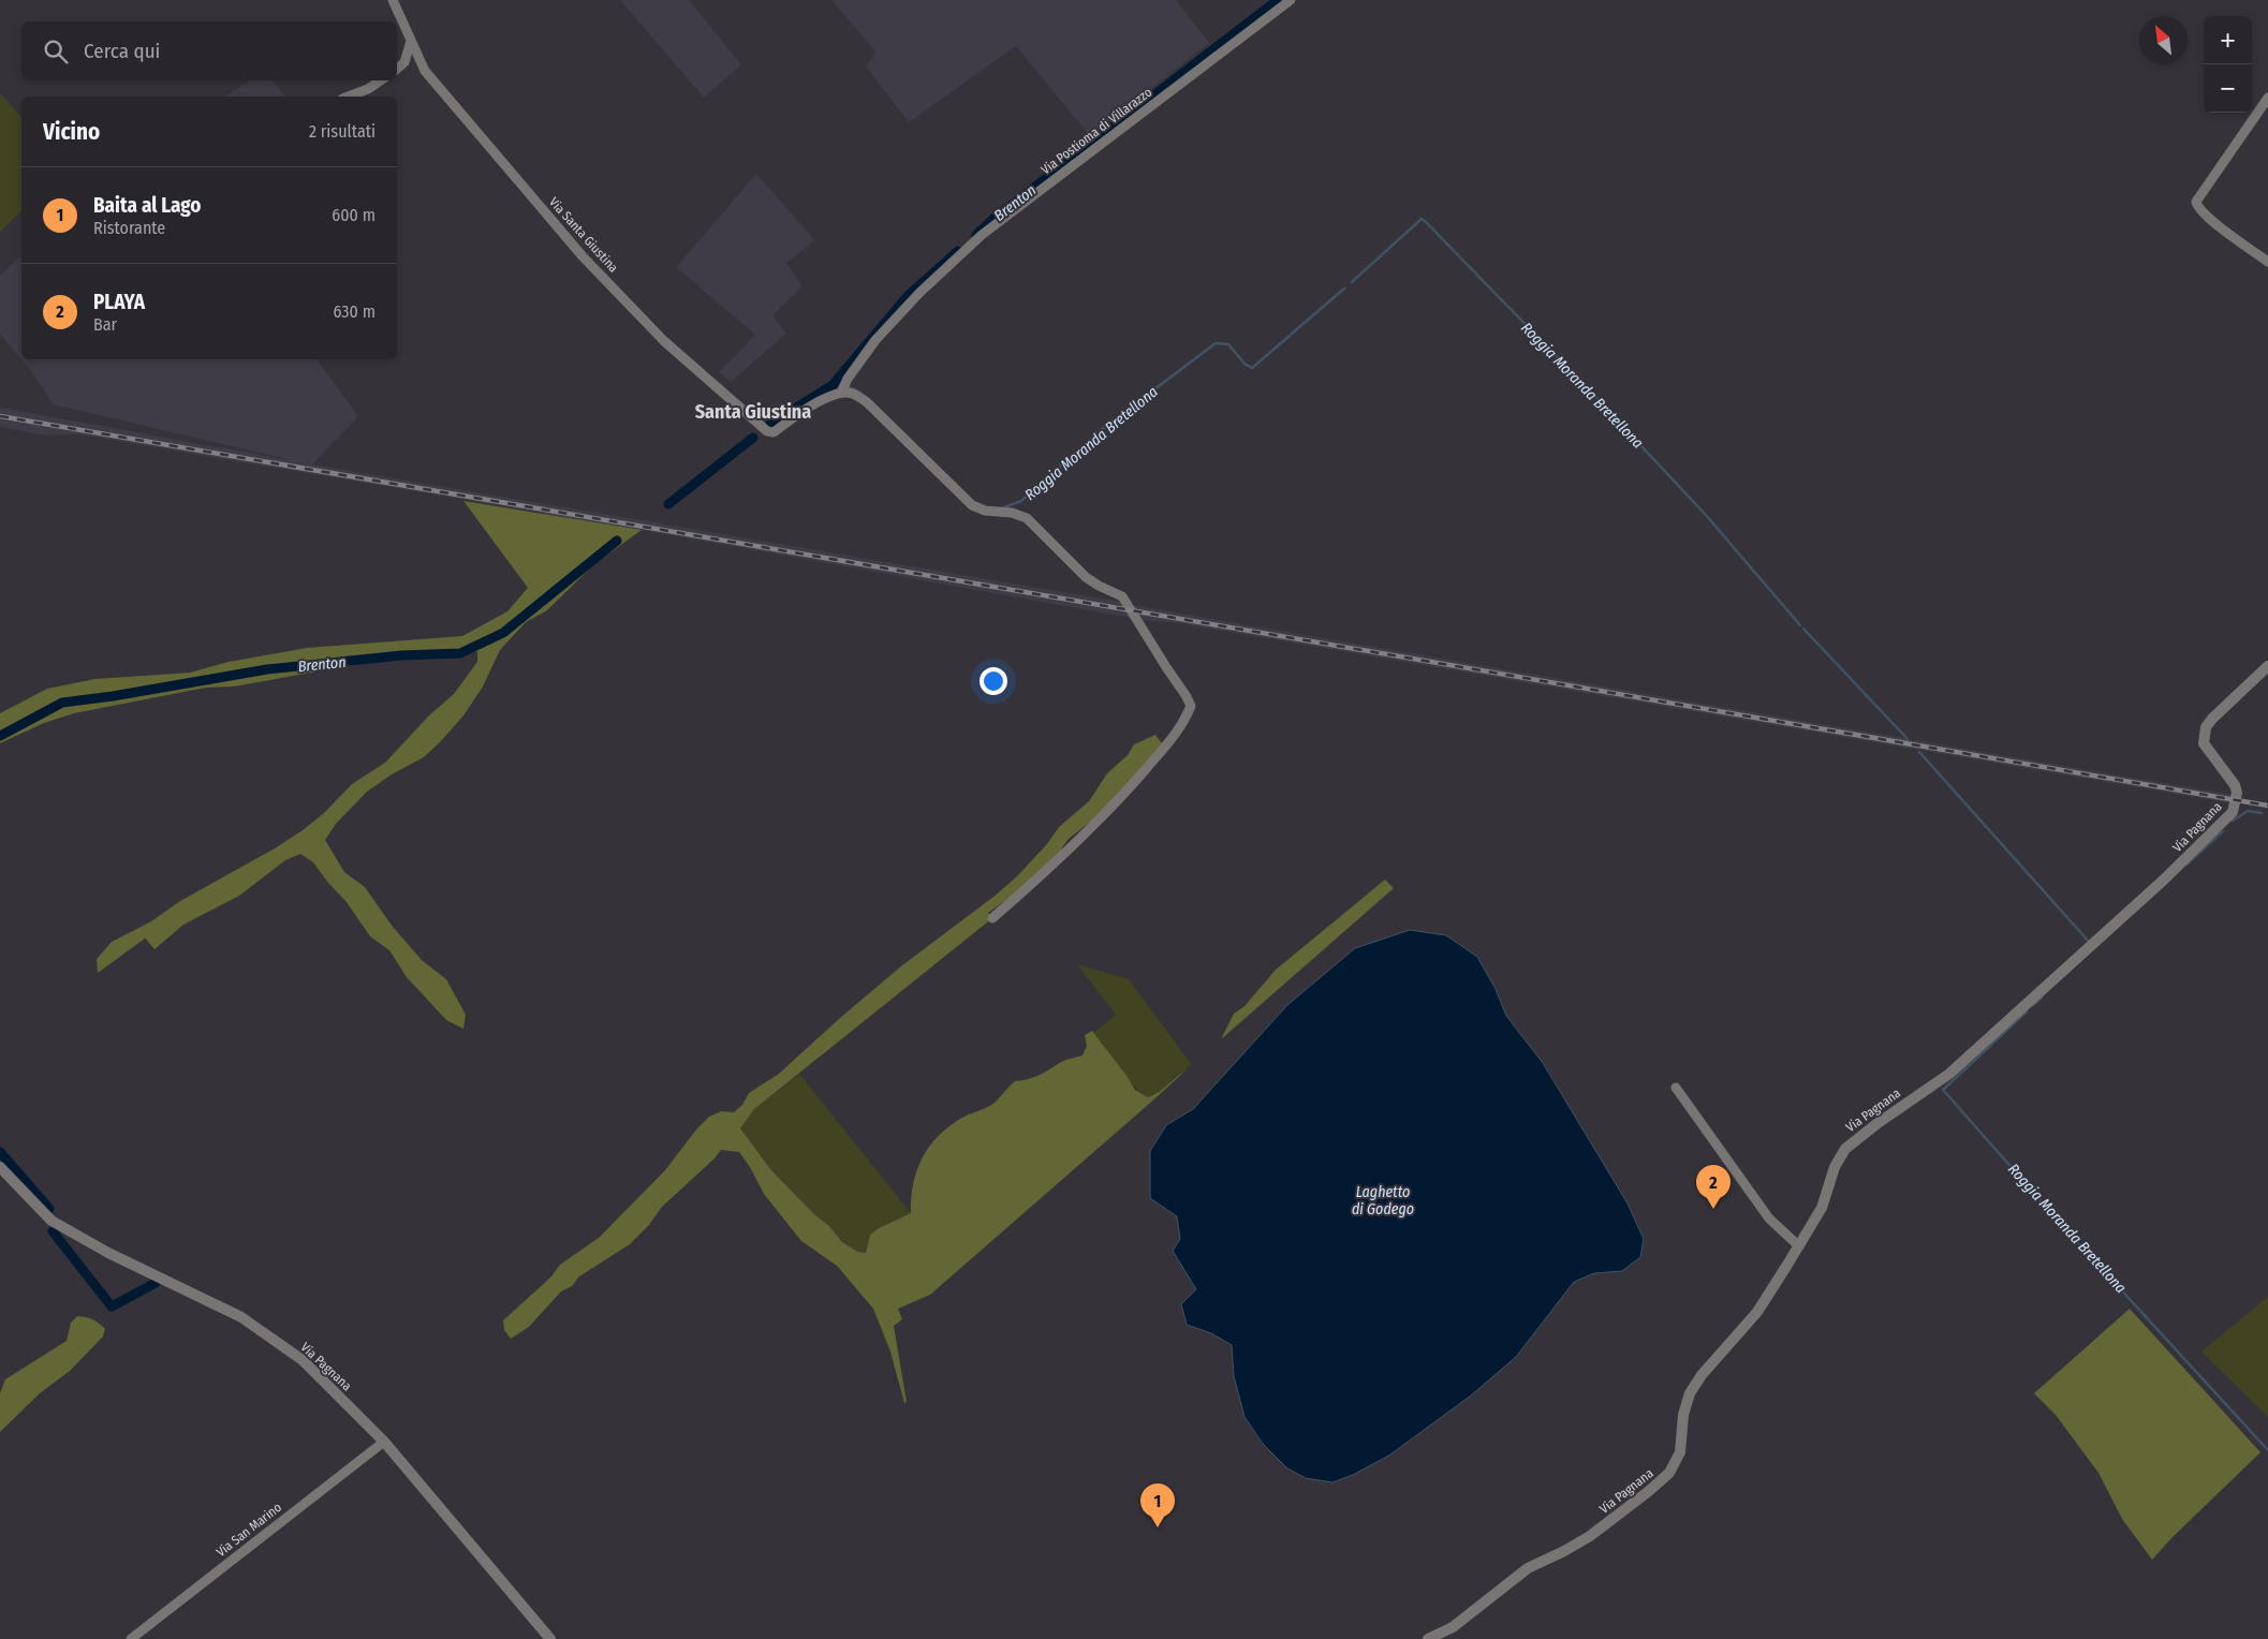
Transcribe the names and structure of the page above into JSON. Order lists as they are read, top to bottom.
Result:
{
  "streets": {
    "street": [
      "Via Postioma di Villarazzo",
      "Via Santa Giustina",
      "Via Pagnana",
      "Via San Marino"
    ]
  },
  "crossings": [
    ["Via Postioma di Villarazzo", "Via Santa Giustina"],
    ["Via Pagnana", "Via San Marino"]
  ],
  "districts": ["Santa Giustina"],
  "water": ["Brenton", "Roggia Moranda Bretellona", "Laghetto di Godego"],
  "north": "top left",
  "page": {
    "map_buttons": ["+", "−"],
    "search": "Cerca qui",
    "heading": ["Vicino", "2 risultati"],
    "list": [
      {
        "mark": "1",
        "name": "Baita al Lago",
        "note": "Ristorante",
        "value": "600 m"
      },
      {
        "mark": "2",
        "name": "PLAYA",
        "note": "Bar",
        "value": "630 m"
      }
    ],
    "pins": ["2", "1"]
  }
}
